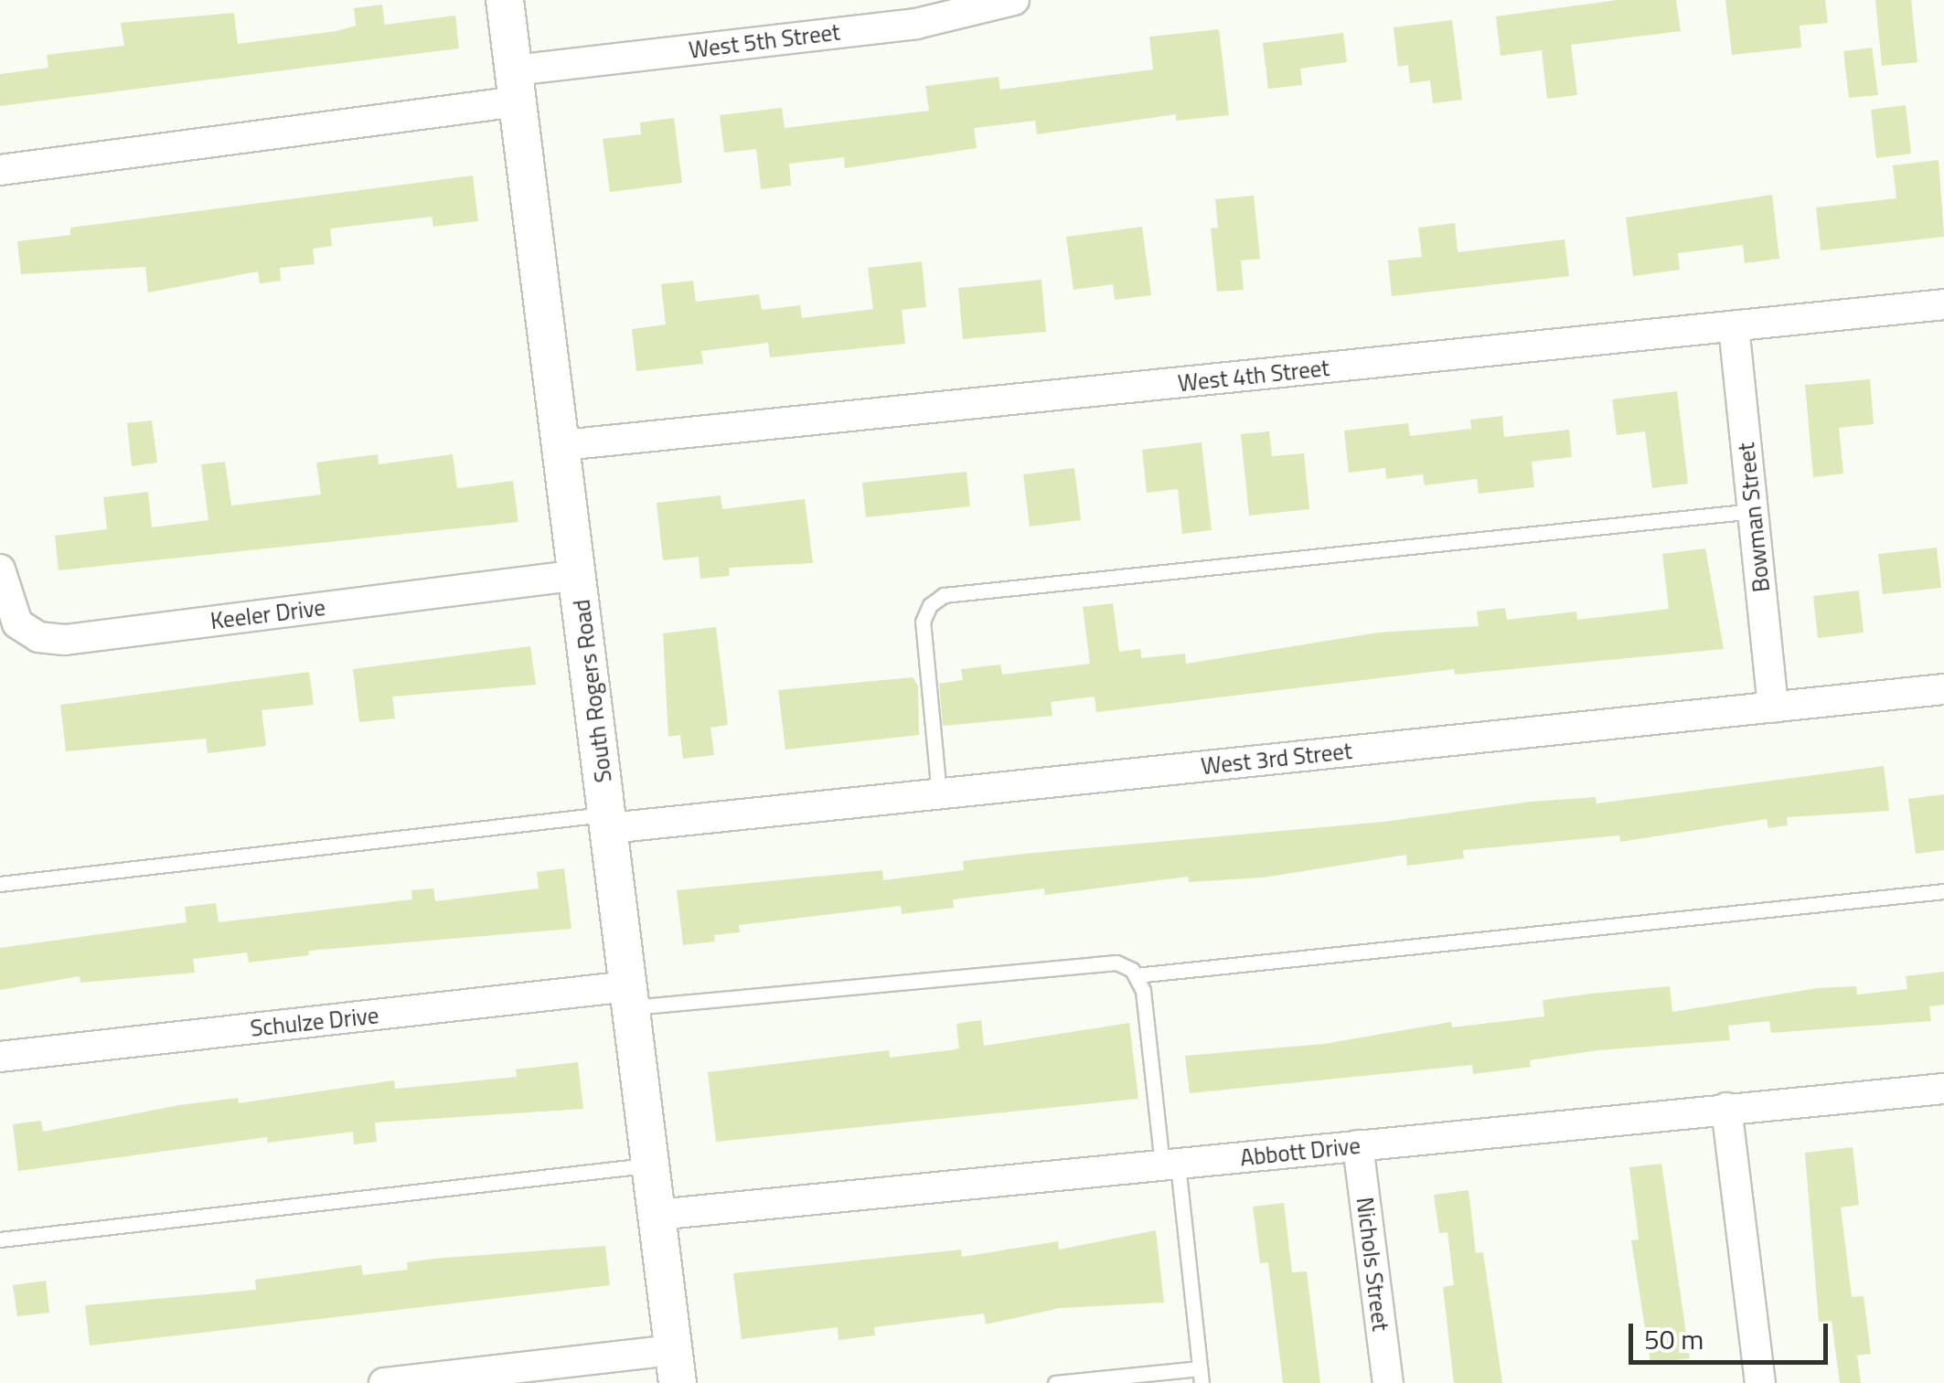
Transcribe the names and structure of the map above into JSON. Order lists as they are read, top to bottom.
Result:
{
  "streets": {
    "street": [
      "West 5th Street",
      "West 4th Street",
      "Bowman Street",
      "Keeler Drive",
      "South Rogers Road",
      "West 3rd Street",
      "Schulze Drive",
      "Abbott Drive",
      "Nichols Street"
    ]
  },
  "crossings": [
    ["West 5th Street", "South Rogers Road"],
    ["West 4th Street", "Bowman Street"],
    ["West 4th Street", "South Rogers Road"],
    ["Bowman Street", "West 3rd Street"],
    ["Keeler Drive", "South Rogers Road"],
    ["South Rogers Road", "West 3rd Street"],
    ["South Rogers Road", "Schulze Drive"],
    ["South Rogers Road", "Abbott Drive"],
    ["Abbott Drive", "Nichols Street"]
  ],
  "scale_bar": "50 m"
}
